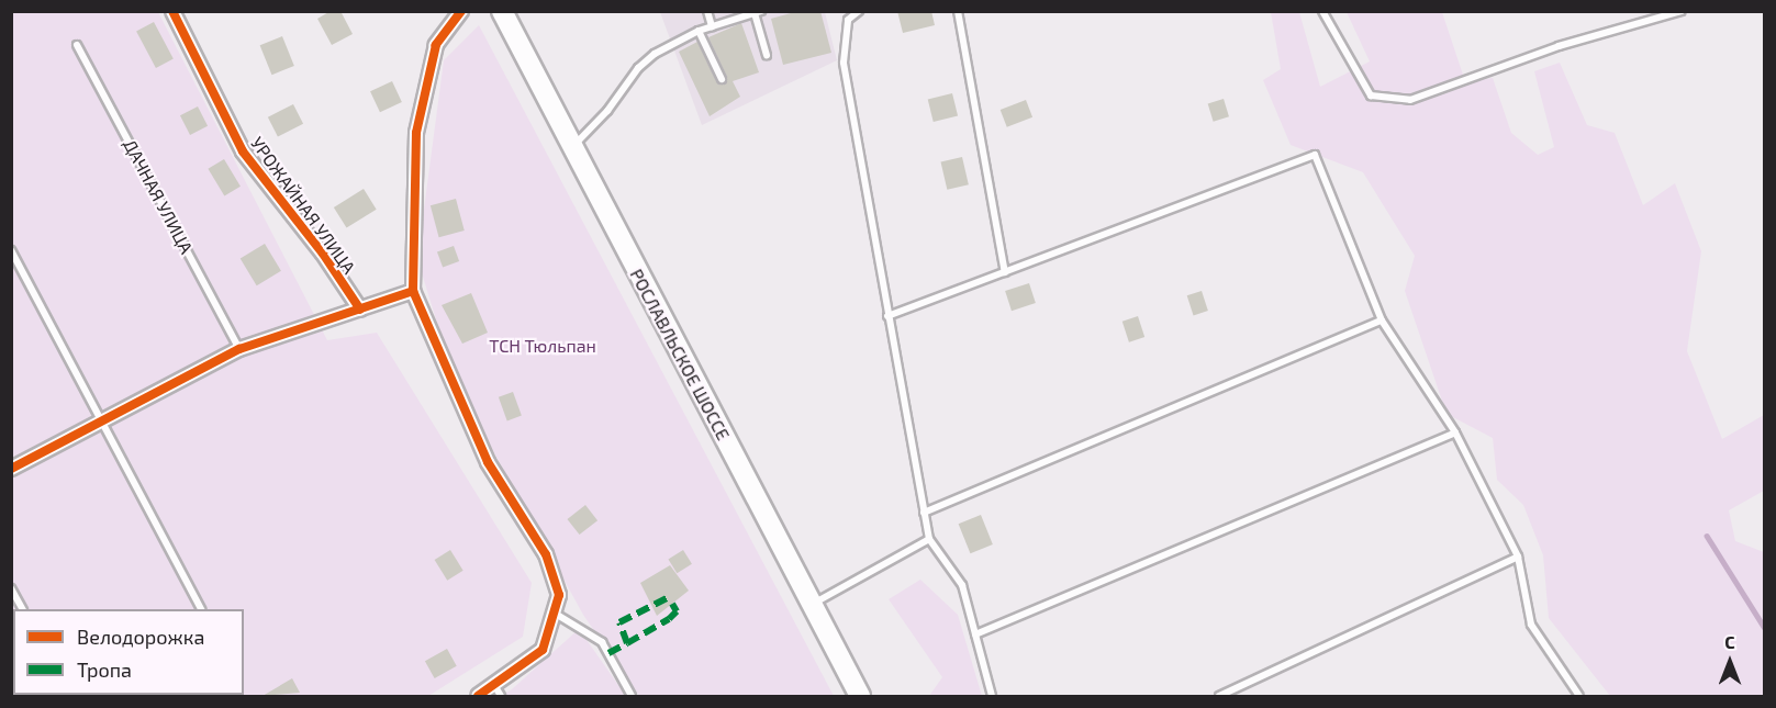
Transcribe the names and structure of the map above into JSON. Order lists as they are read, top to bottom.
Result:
{
  "streets": {
    "main road": ["РОСЛАВЛЬСКОЕ ШОССЕ"],
    "street": ["УРОЖАЙНАЯ УЛИЦА"],
    "lane": ["ДАЧНАЯ УЛИЦА"]
  },
  "parks": ["ТСН Тюльпан"],
  "legend": ["Велодорожка", "Тропа"],
  "north": "top"
}
